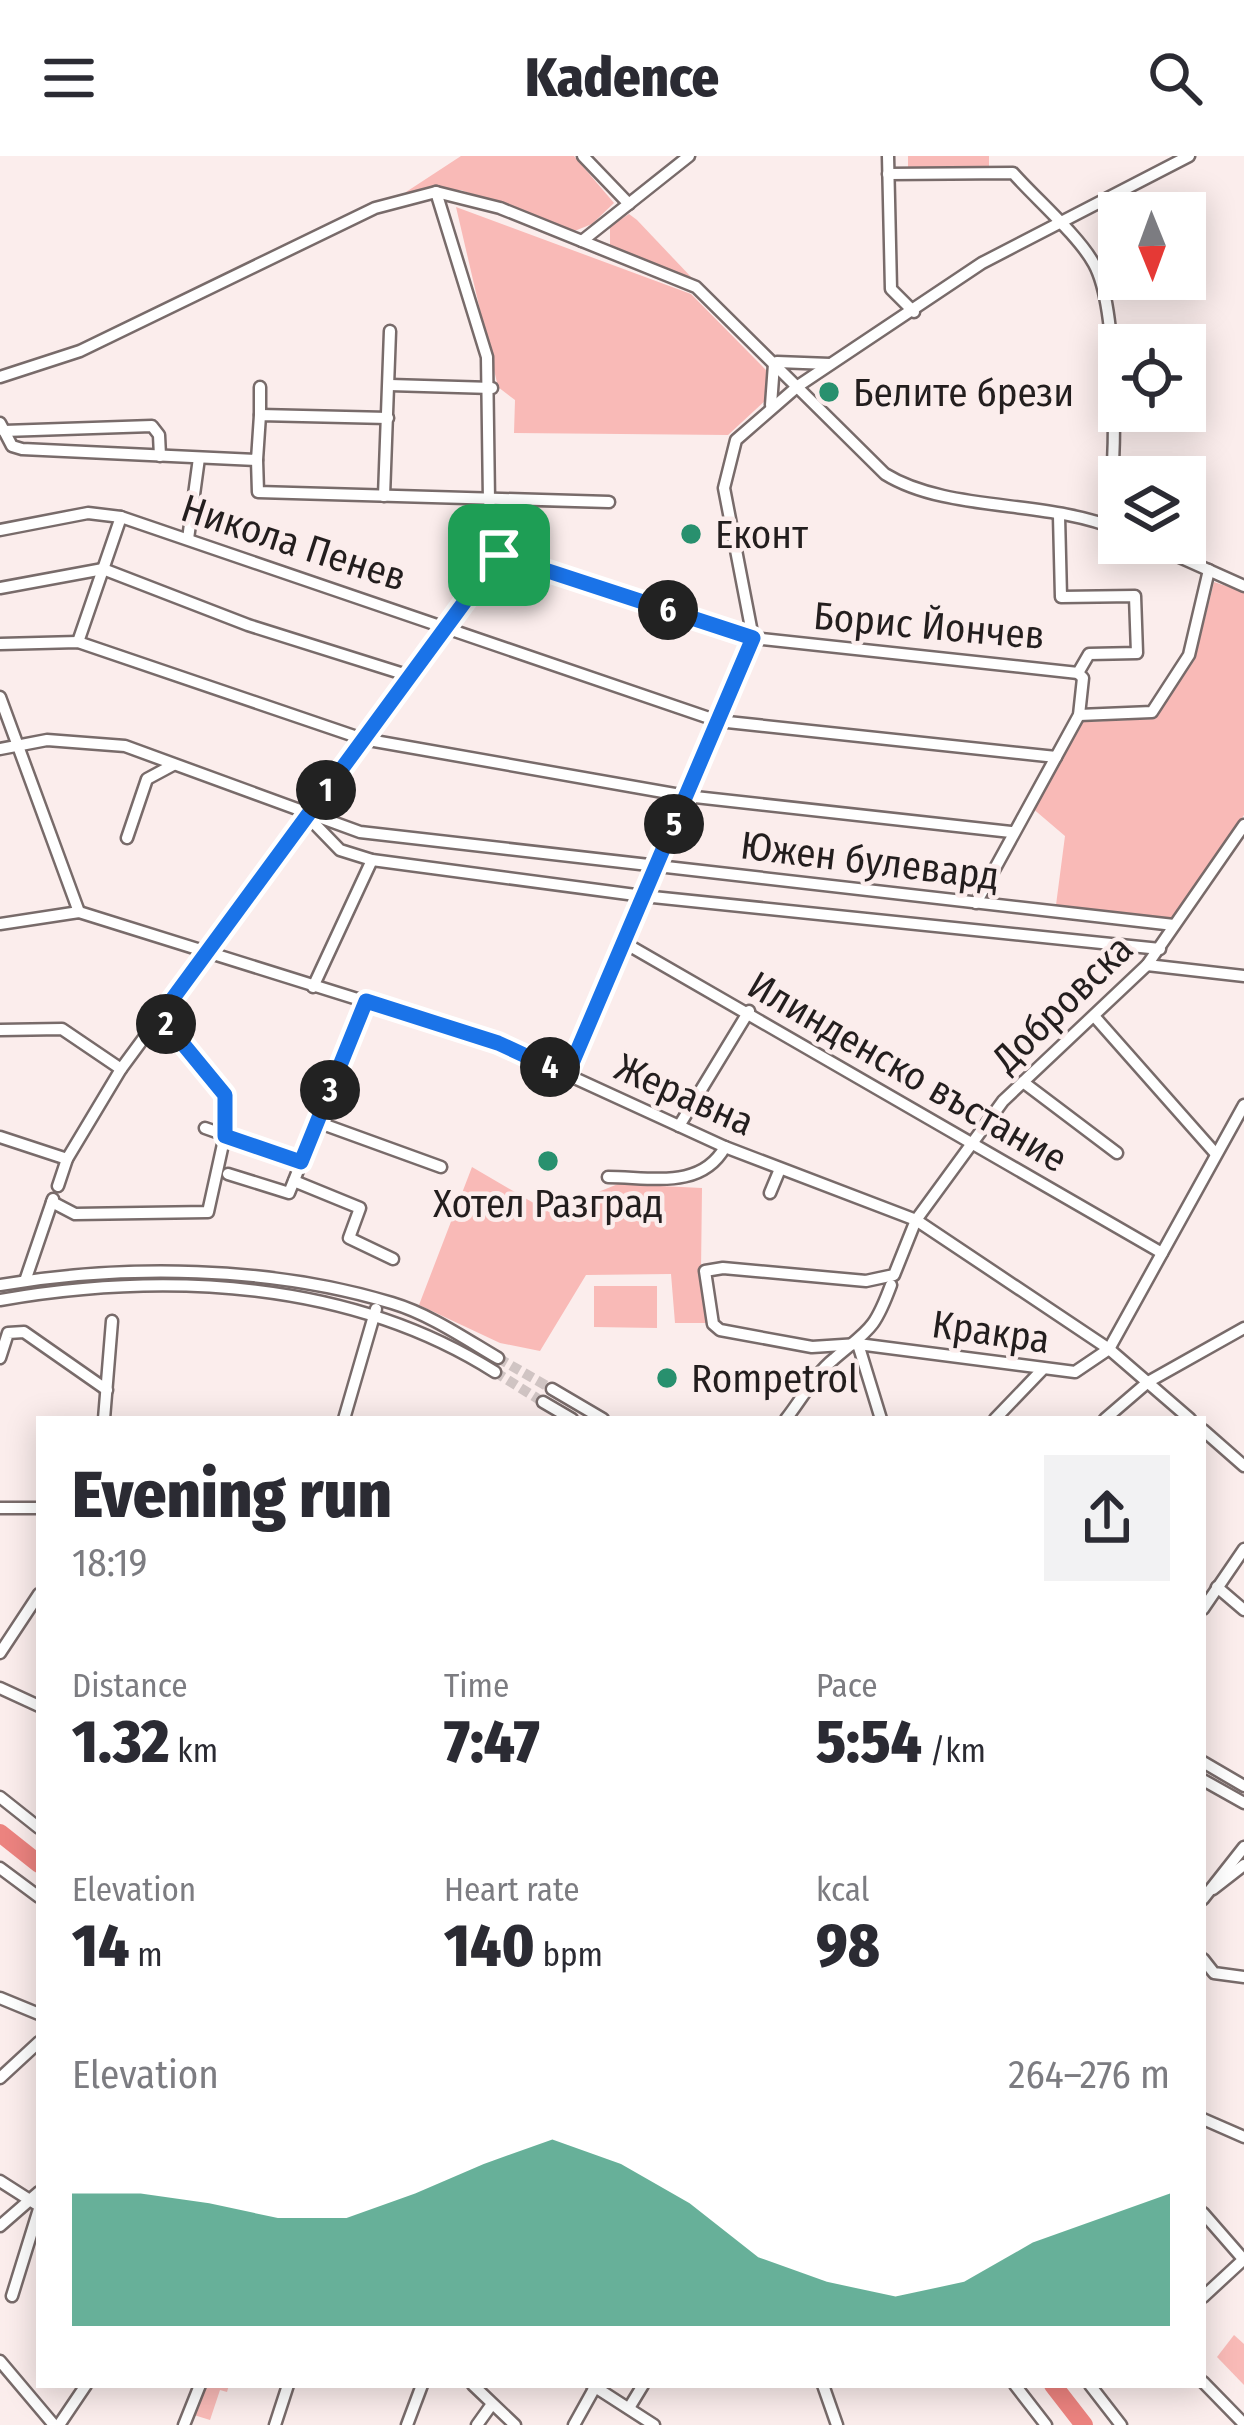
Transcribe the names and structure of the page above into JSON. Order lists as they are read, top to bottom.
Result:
{
  "streets": {
    "street": [
      "Никола Пенев",
      "Борис Йончев",
      "Южен булевард",
      "Добровска",
      "Илинденско въстание",
      "Жеравна",
      "Кракра"
    ]
  },
  "crossings": [
    ["Южен булевард", "Добровска"],
    ["Добровска", "Илинденско въстание"],
    ["Добровска", "Жеравна"],
    ["Добровска", "Кракра"],
    ["Жеравна", "Кракра"]
  ],
  "places": [
    "Белите брези",
    "Еконт",
    "Хотел Разград",
    "Rompetrol"
  ],
  "north": "bottom",
  "page": {
    "header": "Kadence",
    "pins": [
      "6",
      "1",
      "5",
      "2",
      "4",
      "3"
    ],
    "heading": ["Evening run", "18:19"],
    "stats": [
      ["Distance", "1.32 km"],
      ["Time", "7:47"],
      ["Pace", "5:54 /km"],
      ["Elevation", "14 m"],
      ["Heart rate", "140 bpm"],
      ["kcal", "98"]
    ],
    "chart": ["Elevation", "264–276 m"]
  }
}
